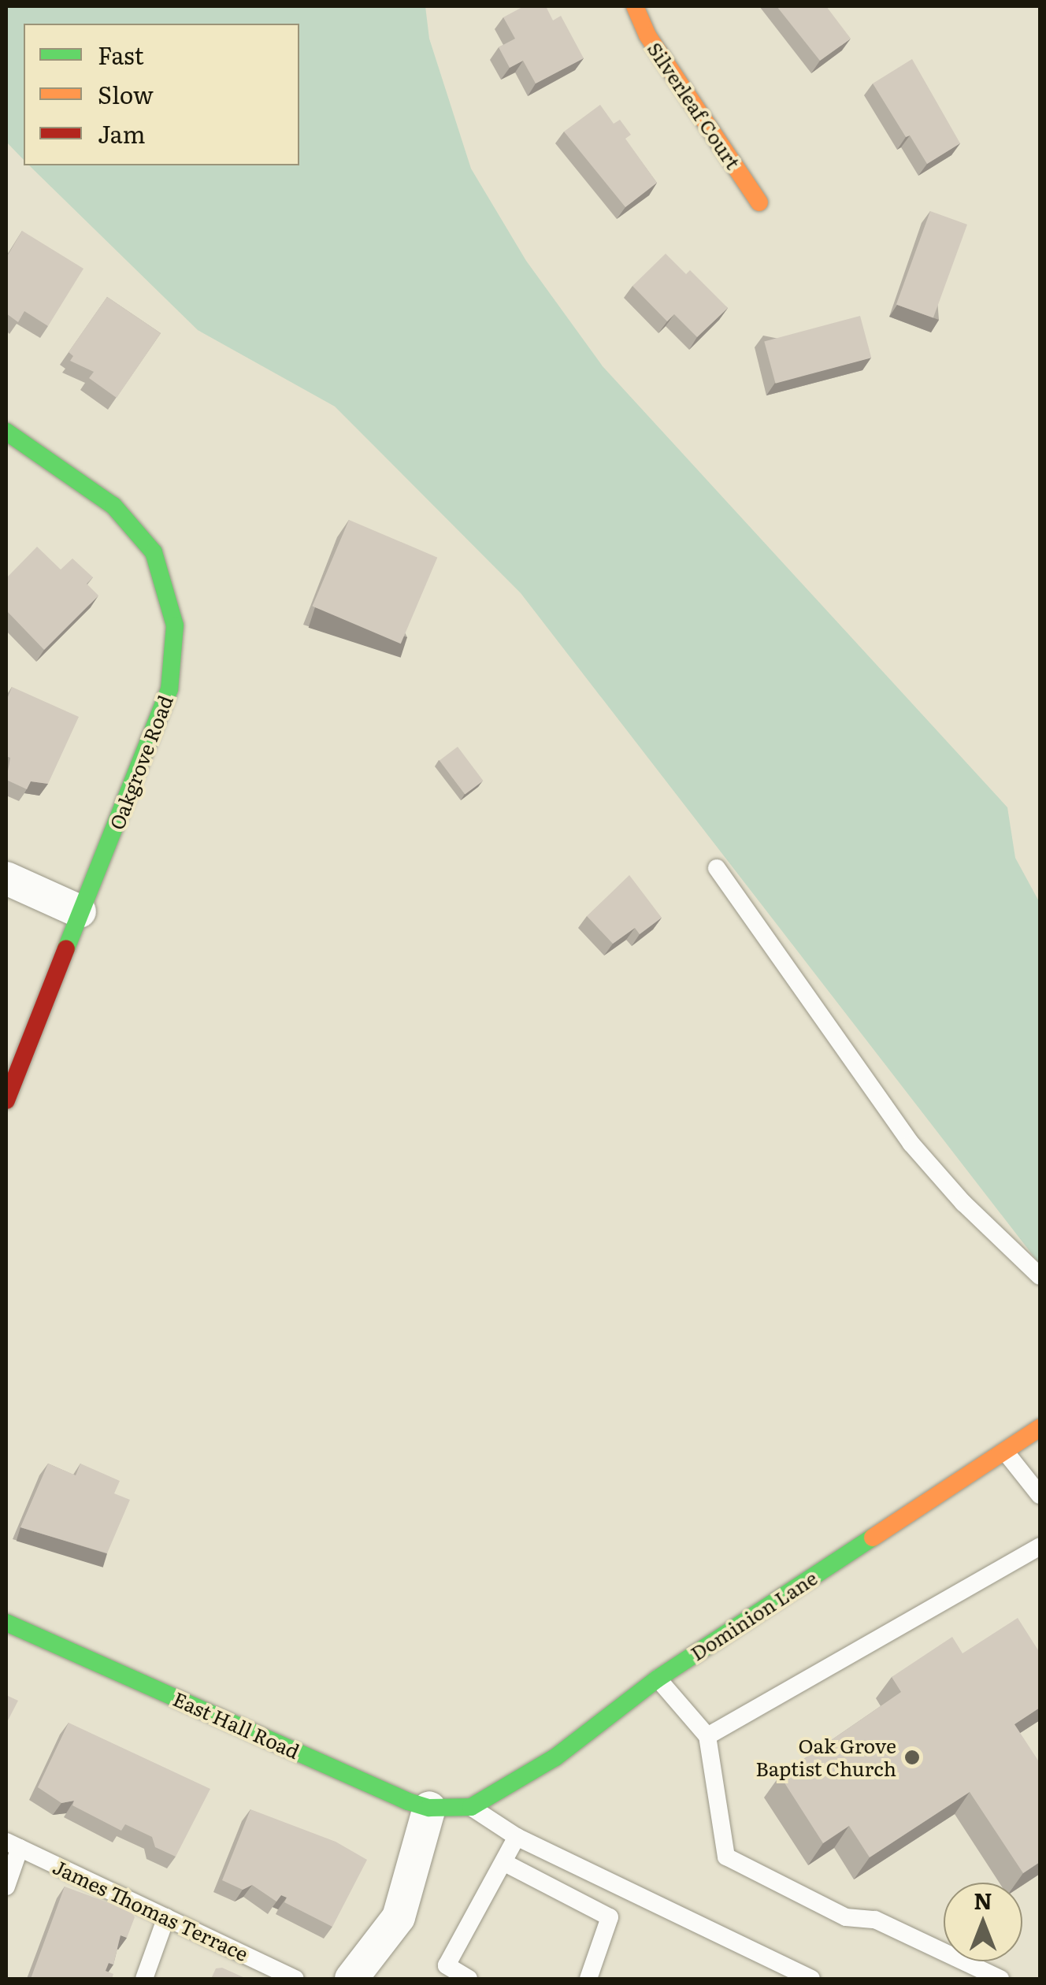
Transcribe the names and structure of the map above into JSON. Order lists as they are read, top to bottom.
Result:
{
  "streets": {
    "street": [
      "Silverleaf Court",
      "Oakgrove Road",
      "Dominion Lane",
      "East Hall Road"
    ],
    "lane": ["James Thomas Terrace"]
  },
  "crossings": [
    ["Dominion Lane", "East Hall Road"]
  ],
  "places": ["Oak Grove Baptist Church"],
  "legend": ["Fast", "Slow", "Jam"],
  "north": "top"
}
